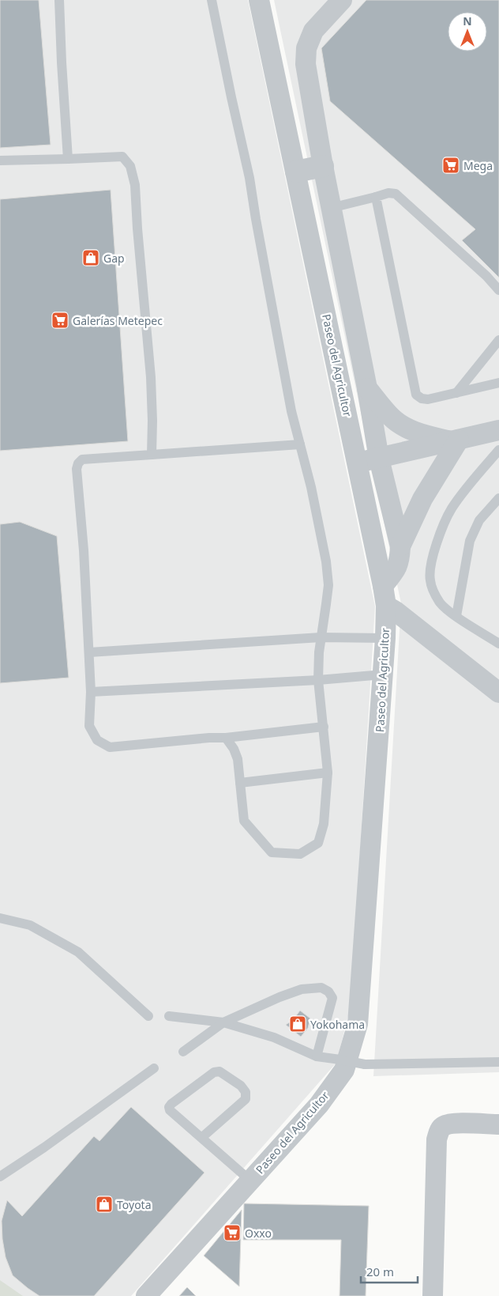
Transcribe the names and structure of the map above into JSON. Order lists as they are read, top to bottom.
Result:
{
  "streets": {
    "street": ["Paseo del Agricultor"]
  },
  "places": {
    "supermarket": ["Mega", "Galerías Metepec", "Oxxo"],
    "shop": ["Gap", "Yokohama", "Toyota"]
  },
  "scale_bar": "20 m",
  "north": "top"
}
